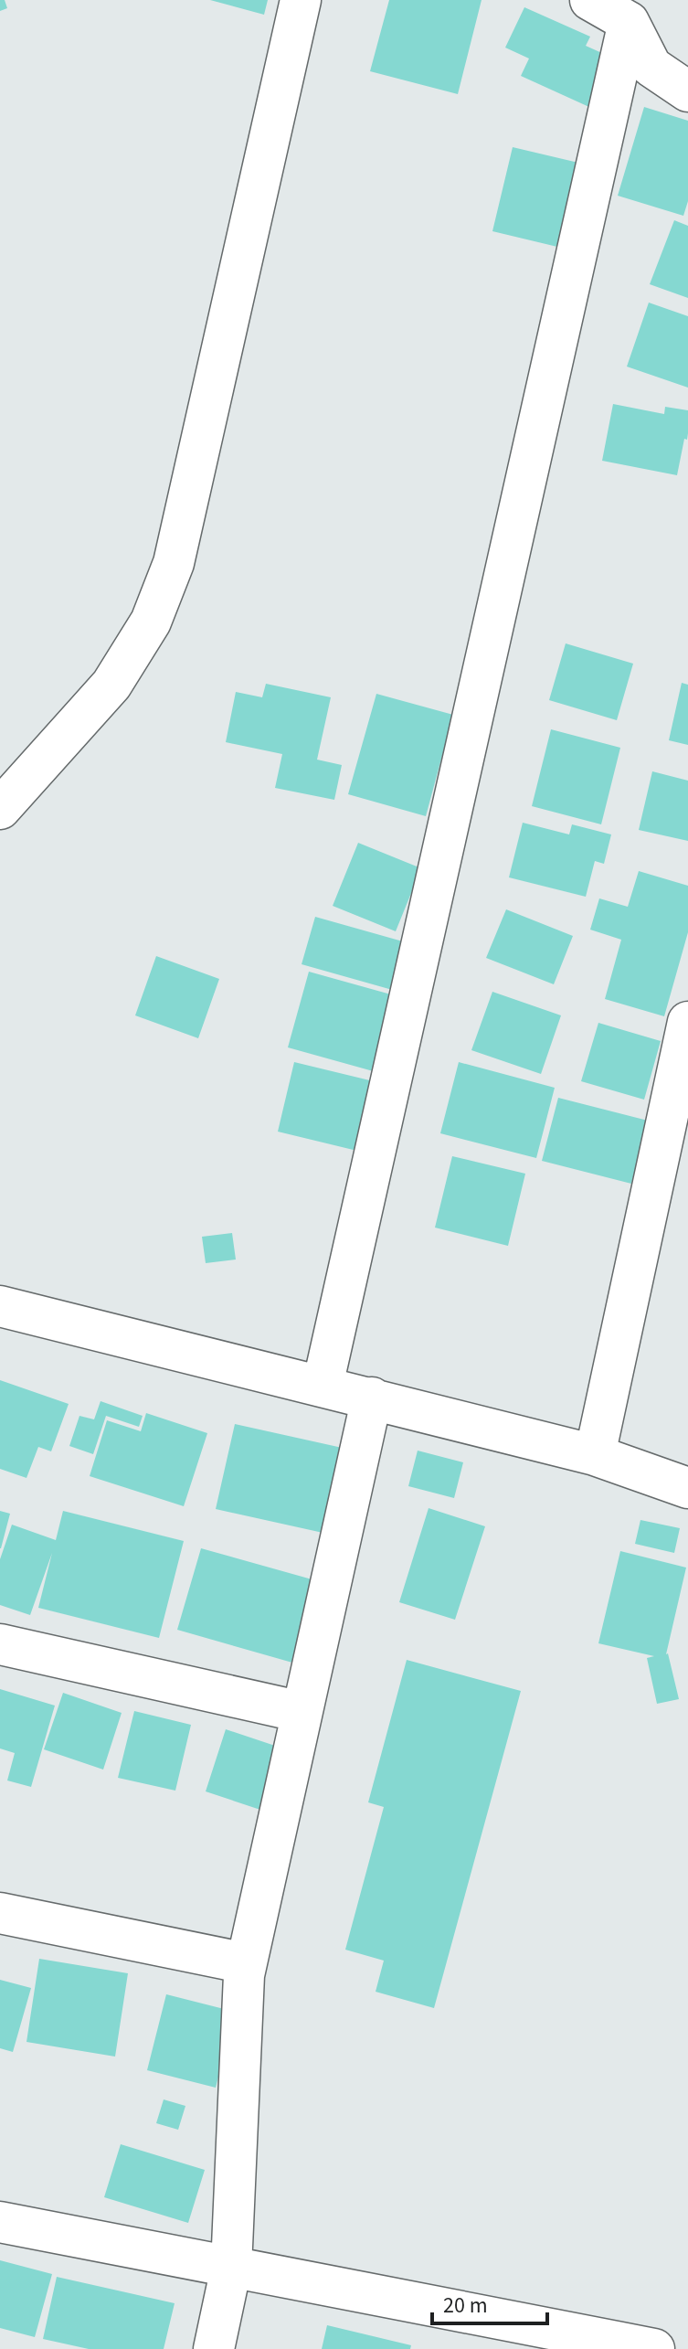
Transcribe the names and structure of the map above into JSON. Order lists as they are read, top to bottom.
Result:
{
  "scale_bar": "20 m"
}
